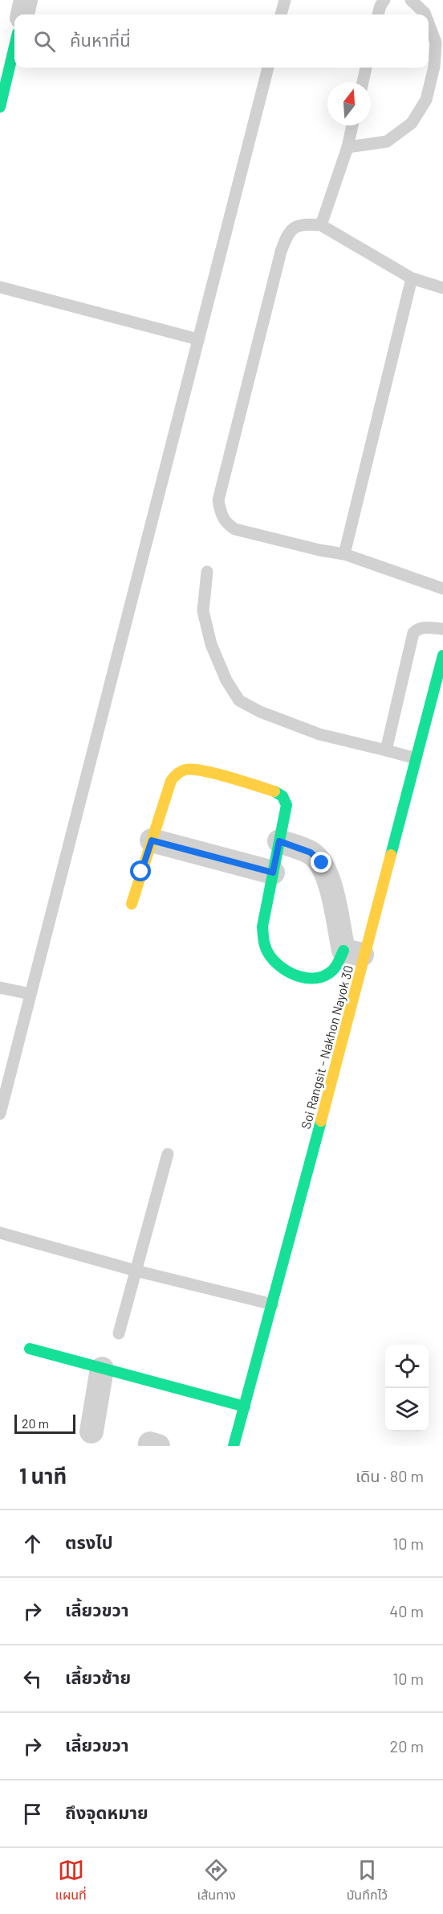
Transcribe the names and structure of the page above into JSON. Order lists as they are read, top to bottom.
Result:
{
  "streets": {
    "street": ["Soi Rangsit - Nakhon Nayok 30"]
  },
  "scale_bar": "20 m",
  "north": "top",
  "page": {
    "search": "ค้นหาที่นี่",
    "scale": "20 m",
    "heading": ["1 นาที", "เดิน · 80 m"],
    "list": [
      ["ตรงไป", "10 m"],
      ["เลี้ยวขวา", "40 m"],
      ["เลี้ยวซ้าย", "10 m"],
      ["เลี้ยวขวา", "20 m"],
      "ถึงจุดหมาย"
    ],
    "nav": ["แผนที่", "เส้นทาง", "บันทึกไว้"]
  }
}
